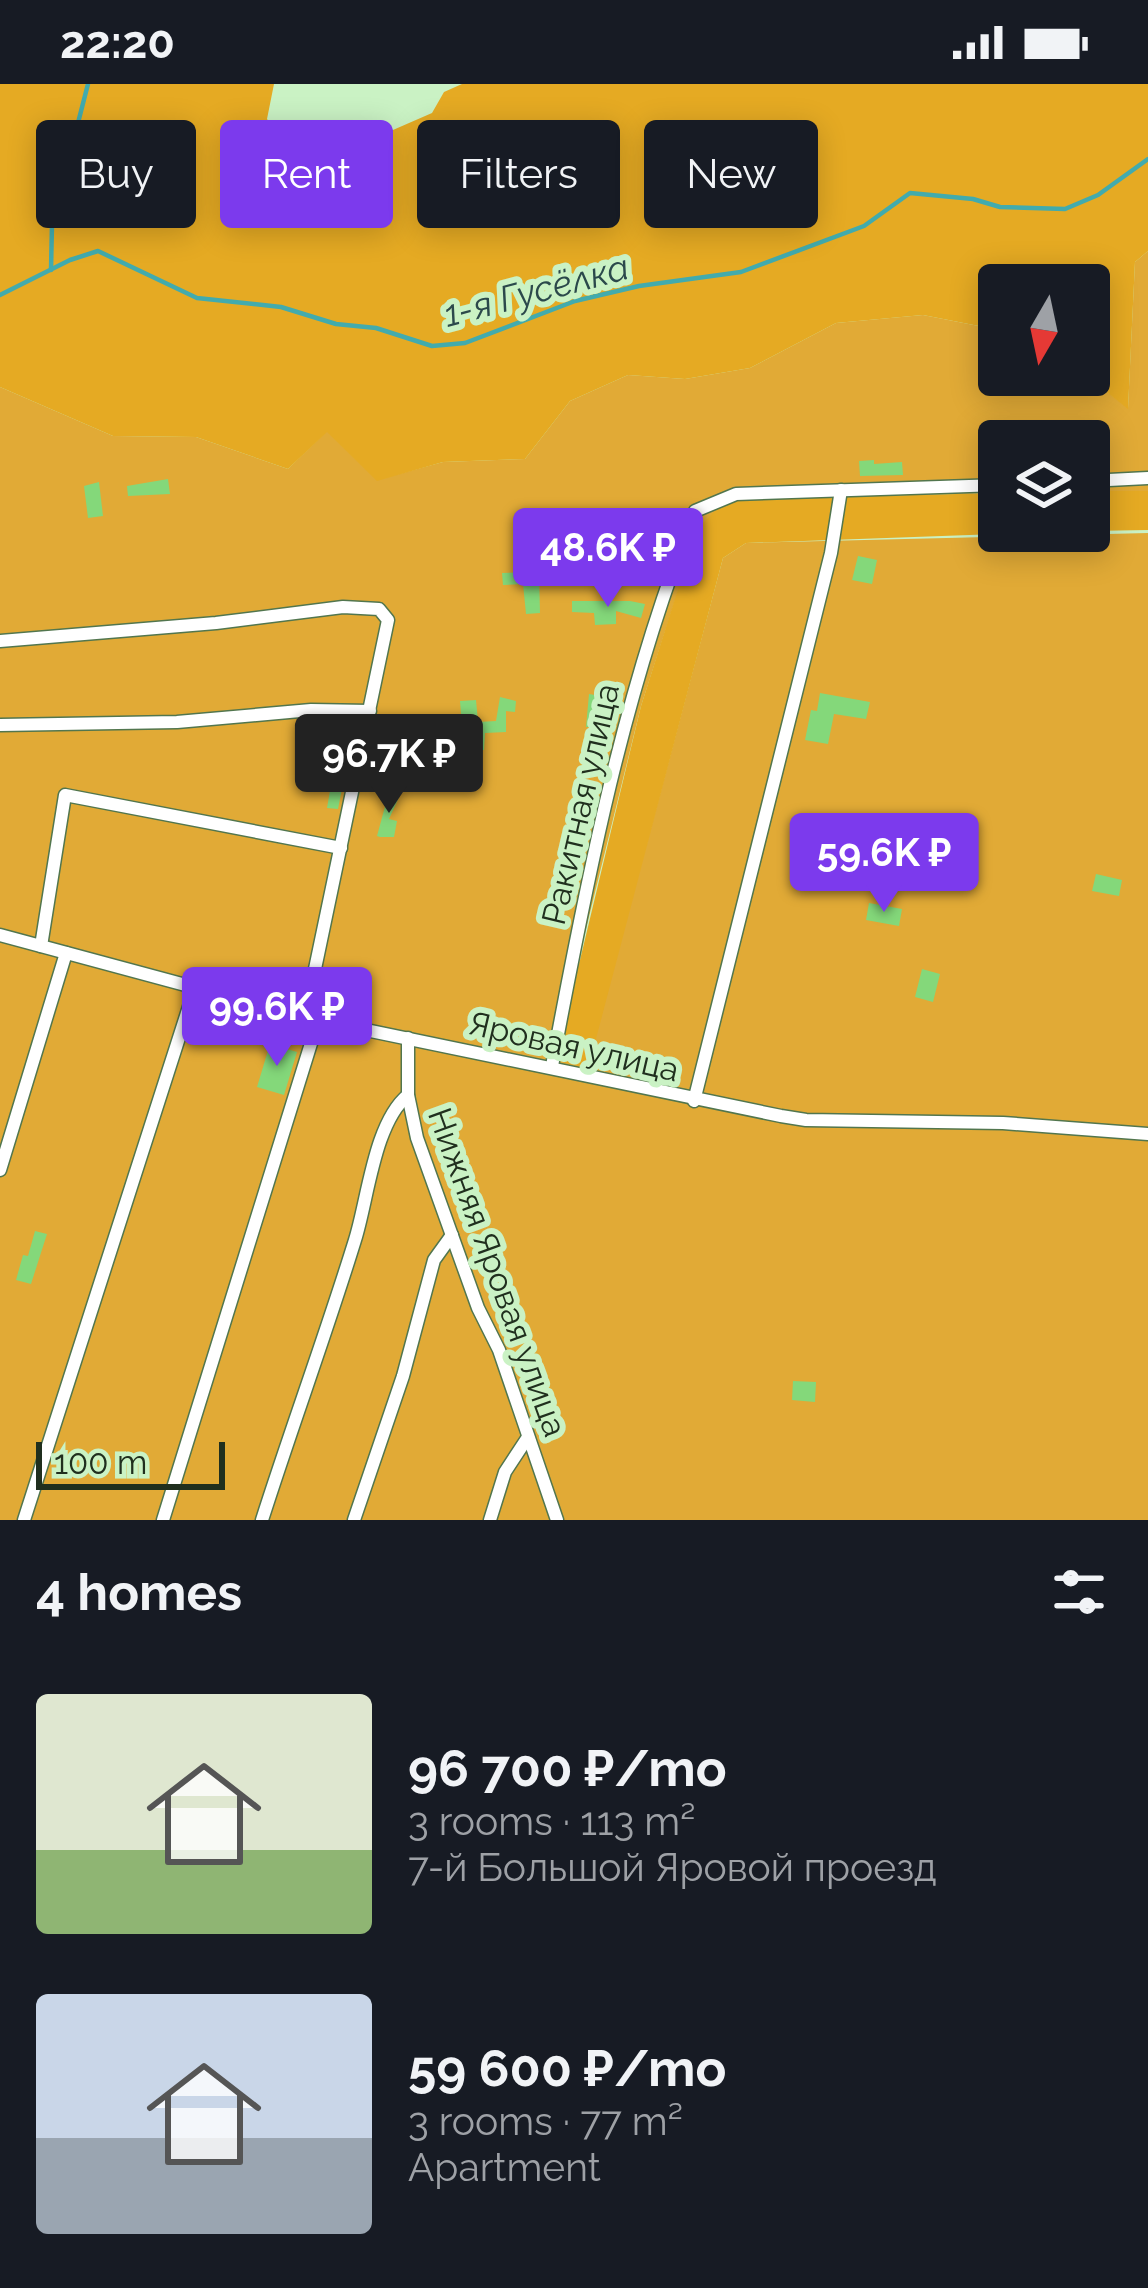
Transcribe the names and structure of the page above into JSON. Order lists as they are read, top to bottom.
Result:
{
  "streets": {
    "street": ["Ракитная улица", "Яровая улица", "Нижняя Яровая улица"]
  },
  "crossings": [
    ["Ракитная улица", "Яровая улица"],
    ["Яровая улица", "Нижняя Яровая улица"]
  ],
  "water": ["1-я Гусёлка"],
  "scale_bar": "100 m",
  "north": "bottom",
  "page": {
    "status": "22:20",
    "chip": [
      "Buy",
      "Rent",
      "Filters",
      "New"
    ],
    "price": [
      "48.6K ₽",
      "96.7K ₽",
      "59.6K ₽",
      "99.6K ₽"
    ],
    "scale": "100 m",
    "heading": "4 homes",
    "list": [
      {
        "name": "96 700 ₽/mo",
        "note": "3 rooms · 113 m² · 7-й Большой Яровой проезд"
      },
      {
        "name": "59 600 ₽/mo",
        "note": "3 rooms · 77 m² · Apartment"
      }
    ]
  }
}
